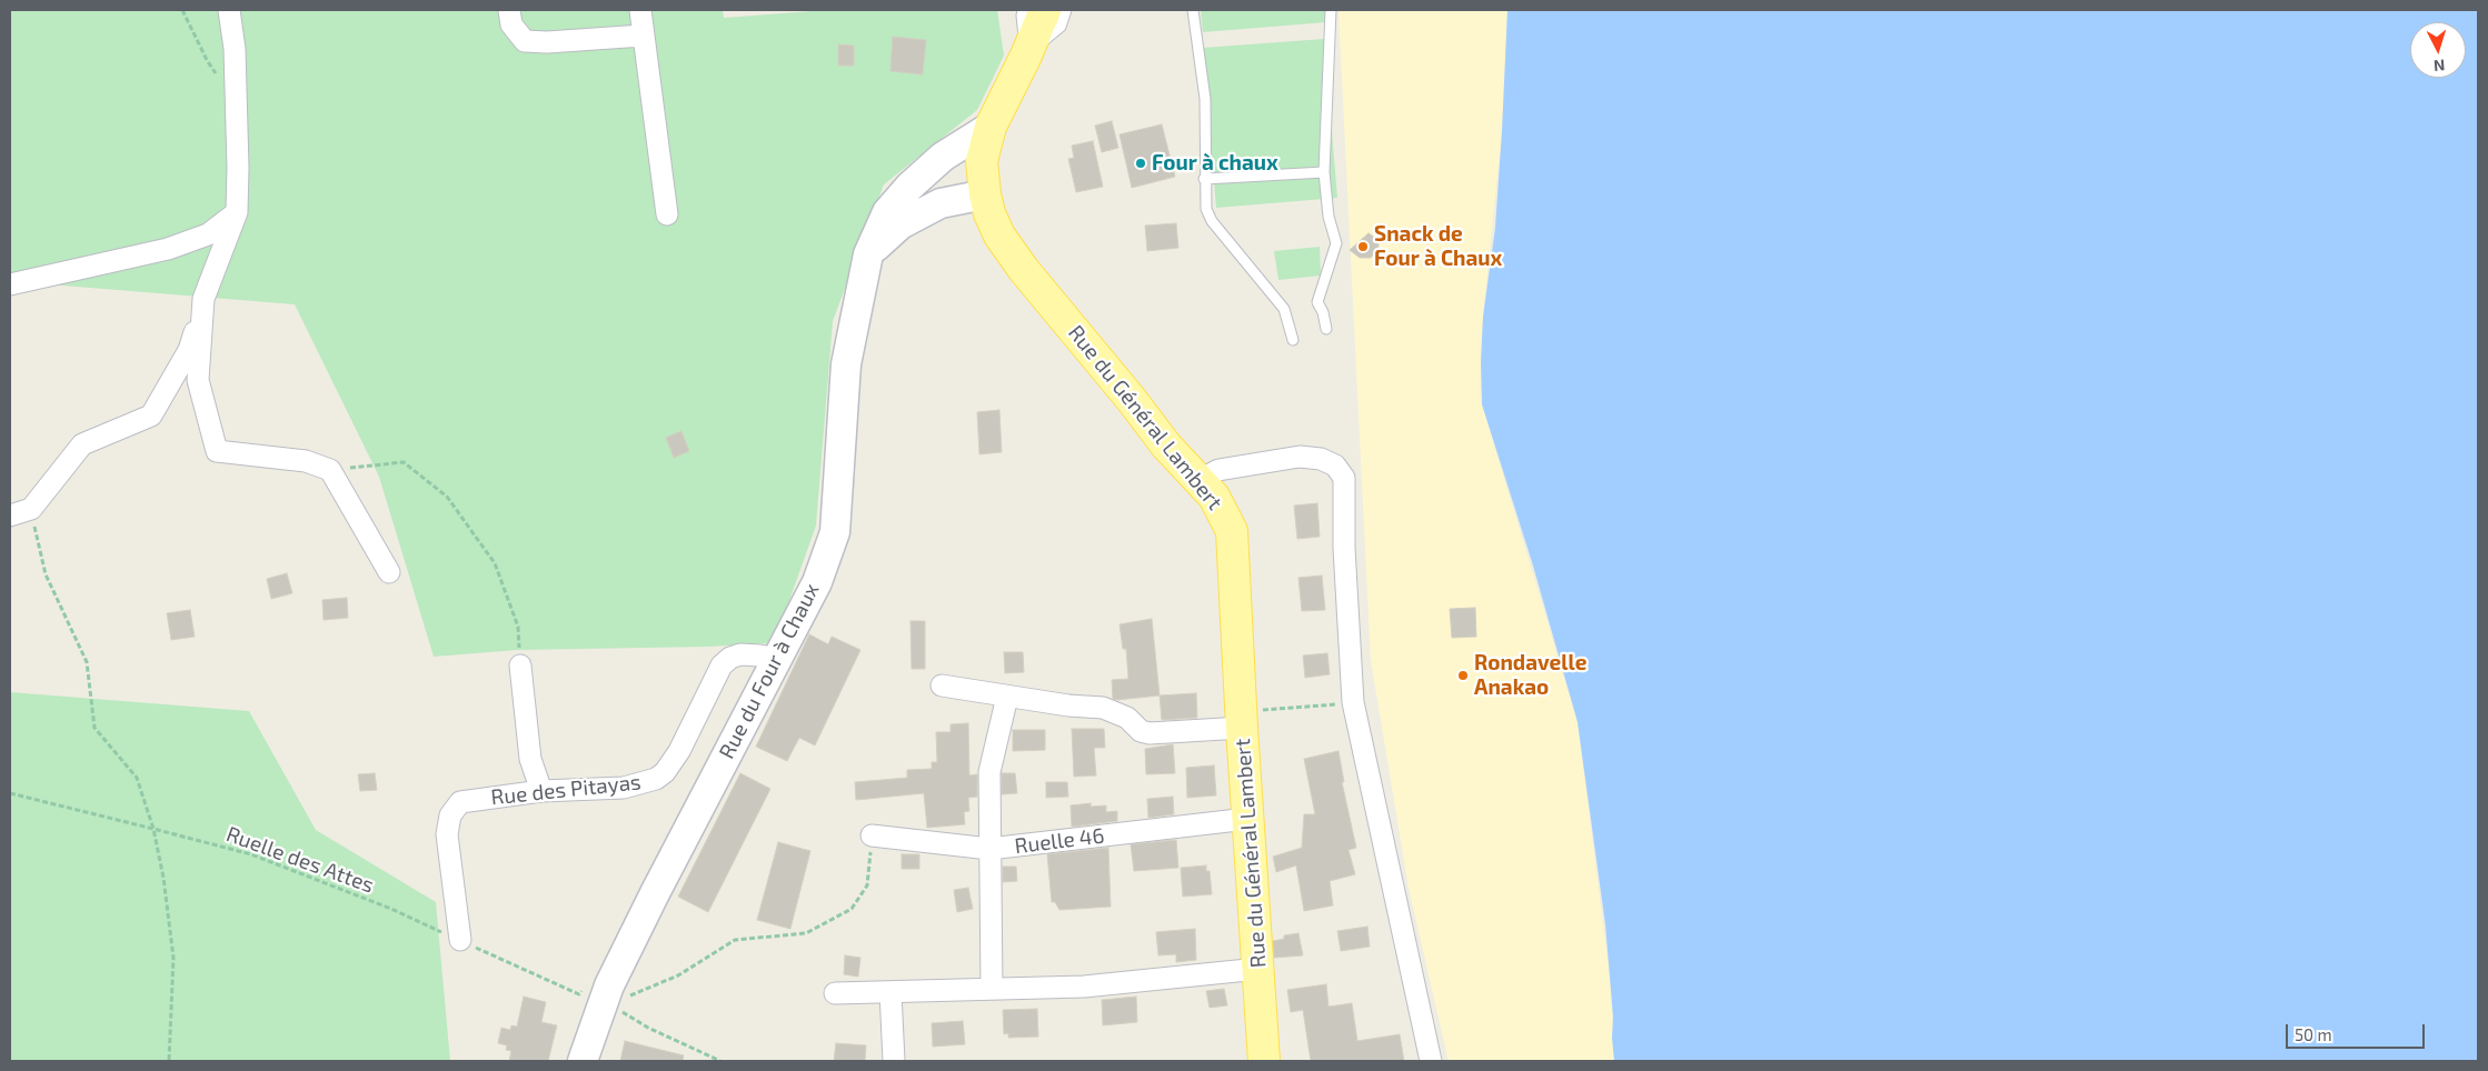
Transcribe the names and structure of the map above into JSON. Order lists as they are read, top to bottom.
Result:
{
  "streets": {
    "main road": ["Rue du Général Lambert", "Rue du Four à Chaux"],
    "street": ["Rue des Pitayas", "Ruelle 46"],
    "path": ["Ruelle des Attes"]
  },
  "crossings": [
    ["Rue du Général Lambert", "Rue du Four à Chaux"],
    ["Rue du Général Lambert", "Ruelle 46"],
    ["Rue du Four à Chaux", "Rue des Pitayas"],
    ["Rue du Four à Chaux", "Ruelle des Attes"],
    ["Rue des Pitayas", "Ruelle des Attes"]
  ],
  "places": ["Four à chaux", "Snack de Four à Chaux", "Rondavelle Anakao"],
  "scale_bar": "50 m",
  "north": "bottom"
}
